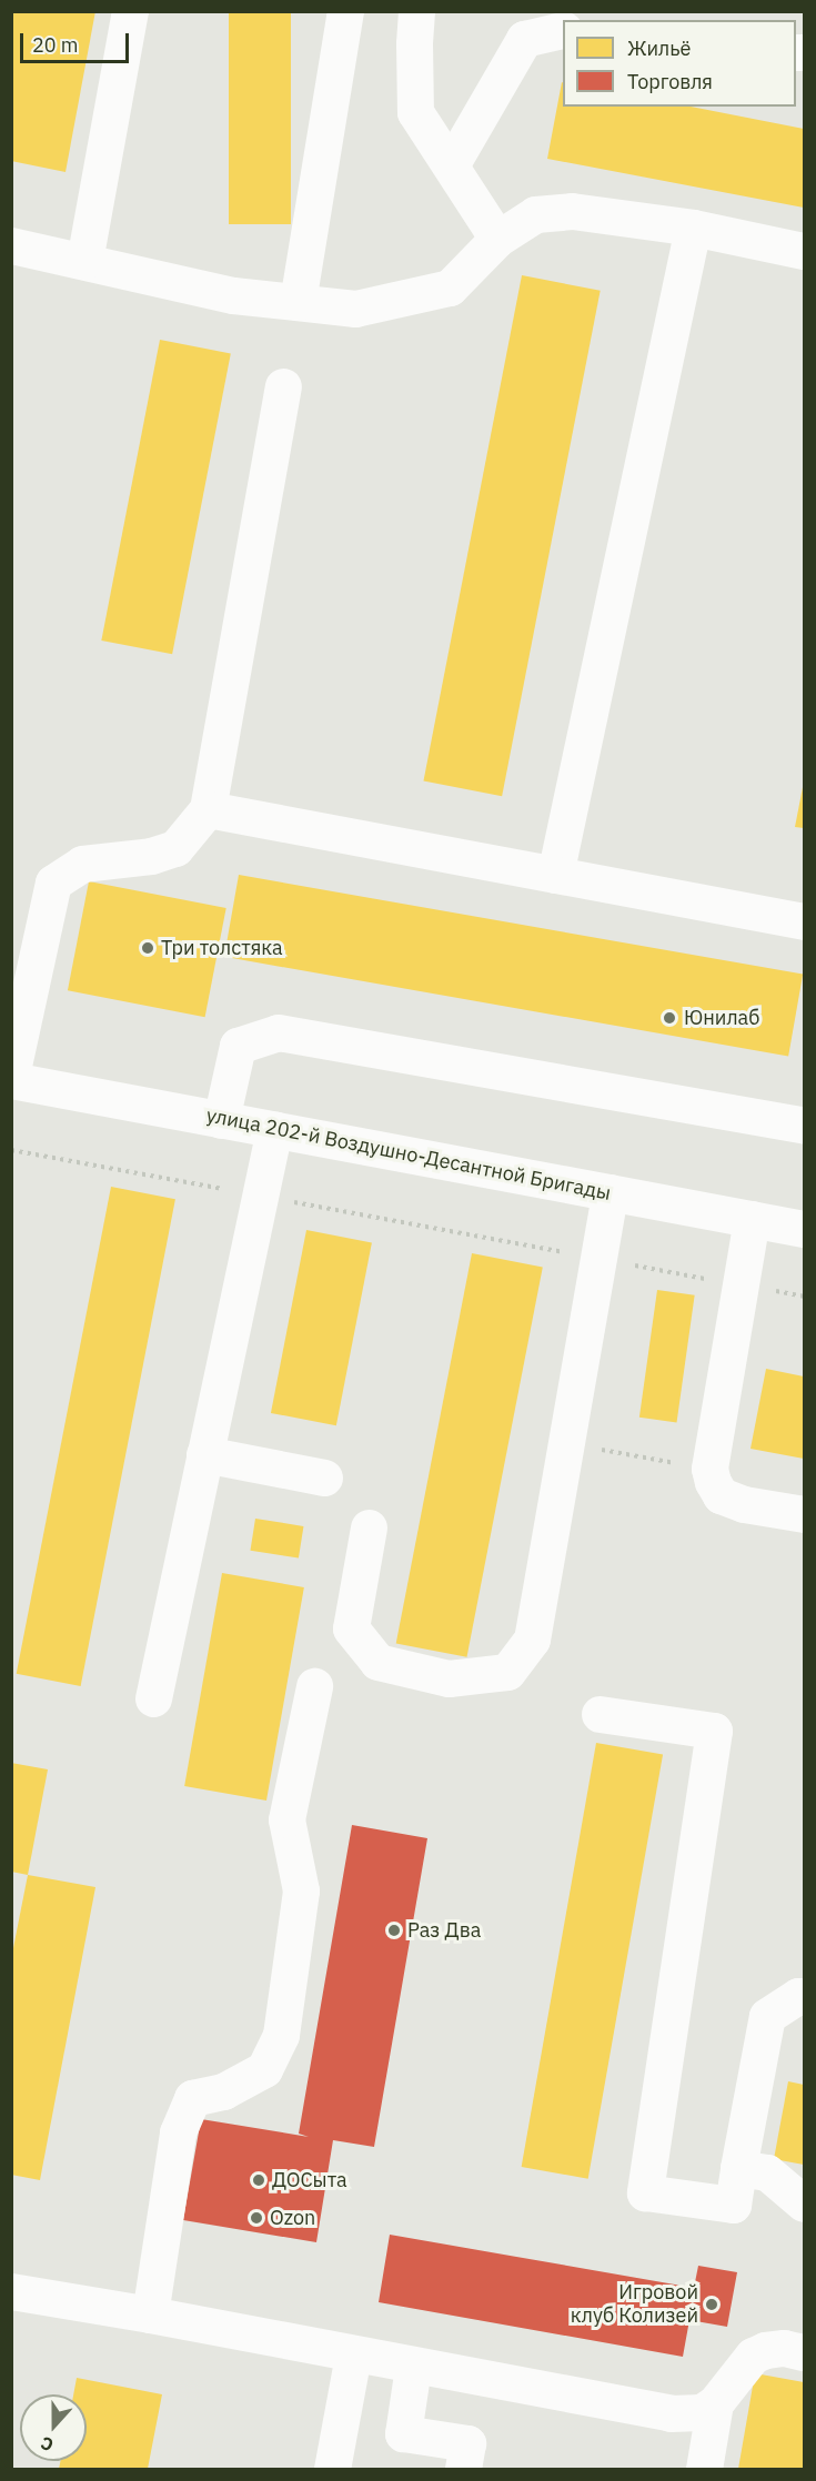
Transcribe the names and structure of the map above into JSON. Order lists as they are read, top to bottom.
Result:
{
  "streets": {
    "street": ["улица 202-й Воздушно-Десантной Бригады"]
  },
  "places": [
    "Три толстяка",
    "Юнилаб",
    "Раз Два",
    "ДОСыта",
    "Ozon",
    "Игровой клуб Колизей"
  ],
  "legend": ["Жильё", "Торговля"],
  "scale_bar": "20 m",
  "north": "bottom"
}
